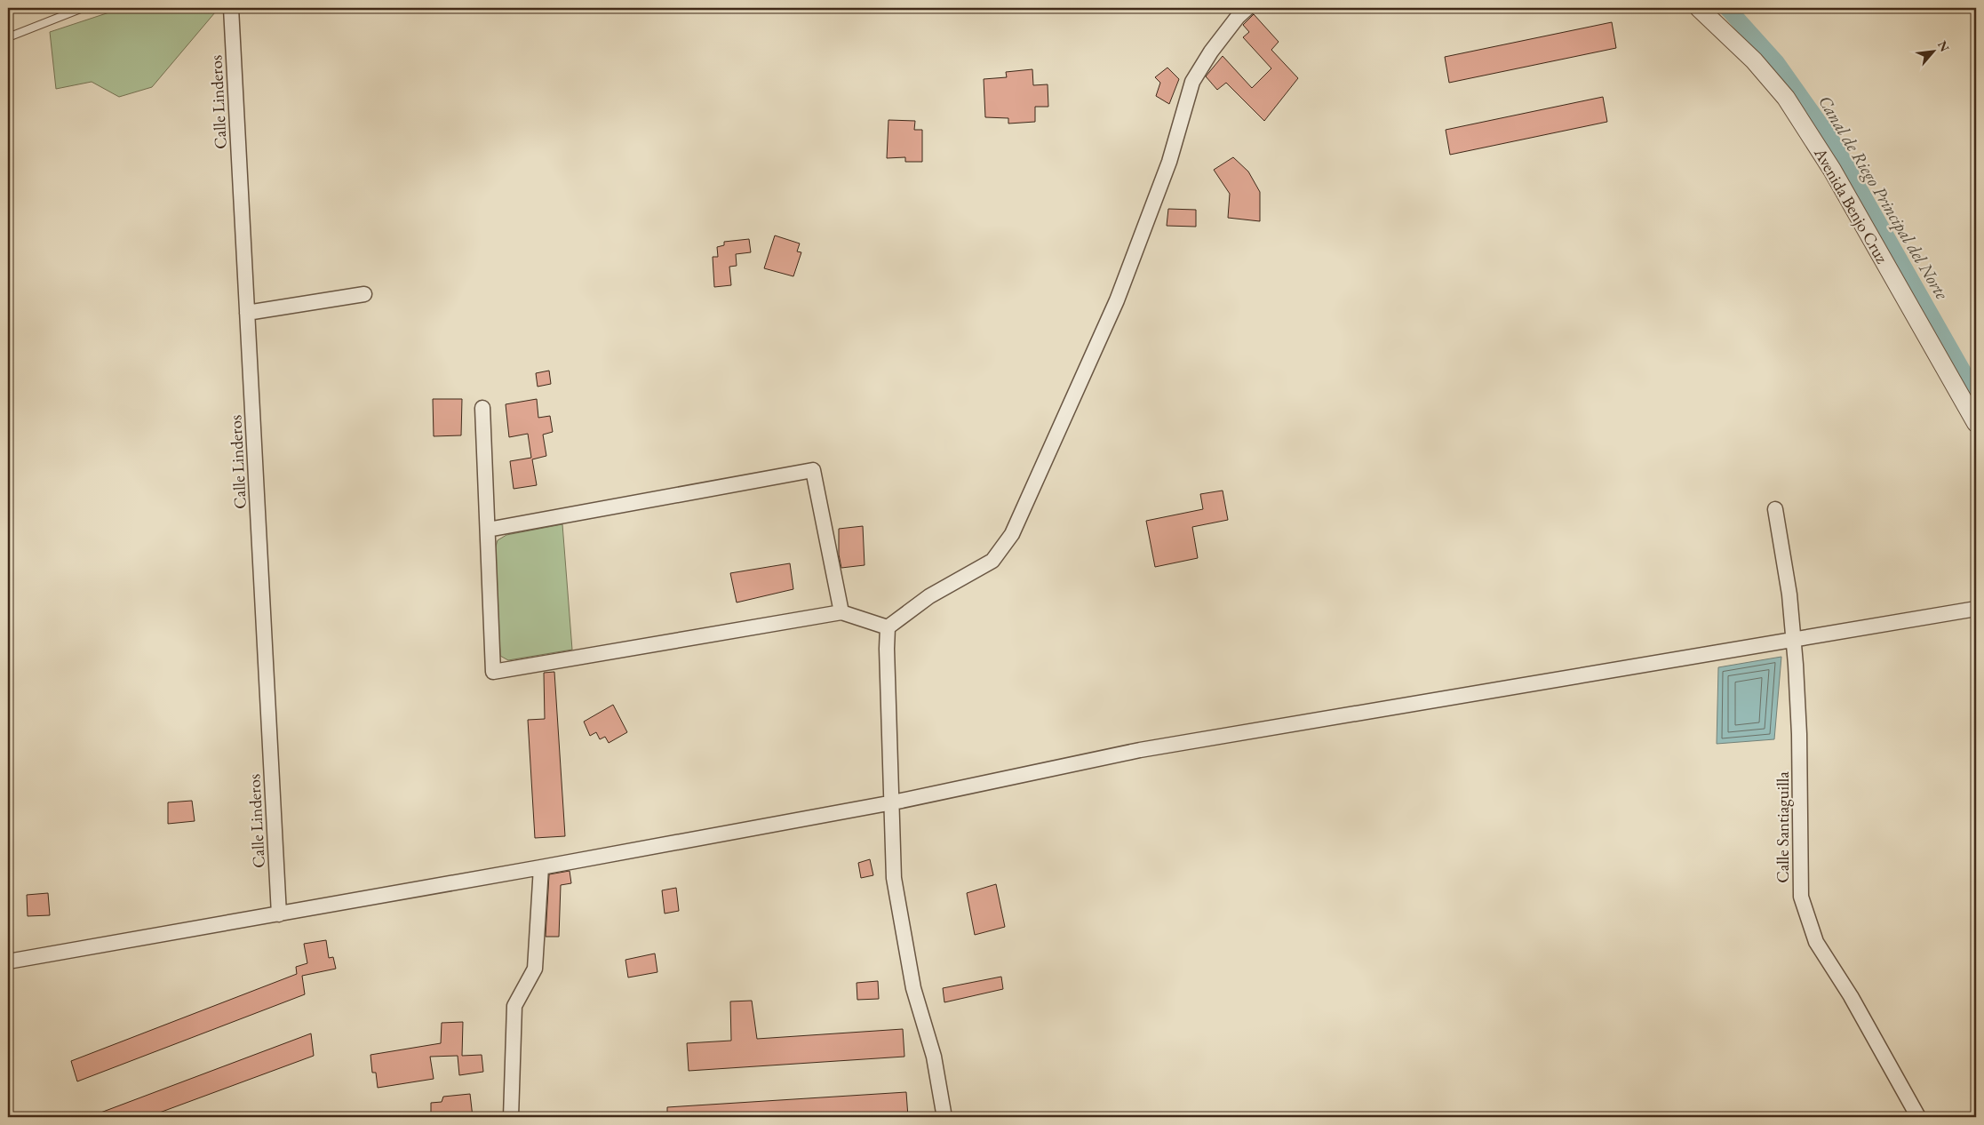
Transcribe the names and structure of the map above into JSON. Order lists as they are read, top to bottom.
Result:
{
  "streets": {
    "street": ["Calle Linderos", "Avenida Benjo Cruz", "Calle Santiaguilla"]
  },
  "water": ["Canal de Riego Principal del Norte"],
  "north": "top right"
}
